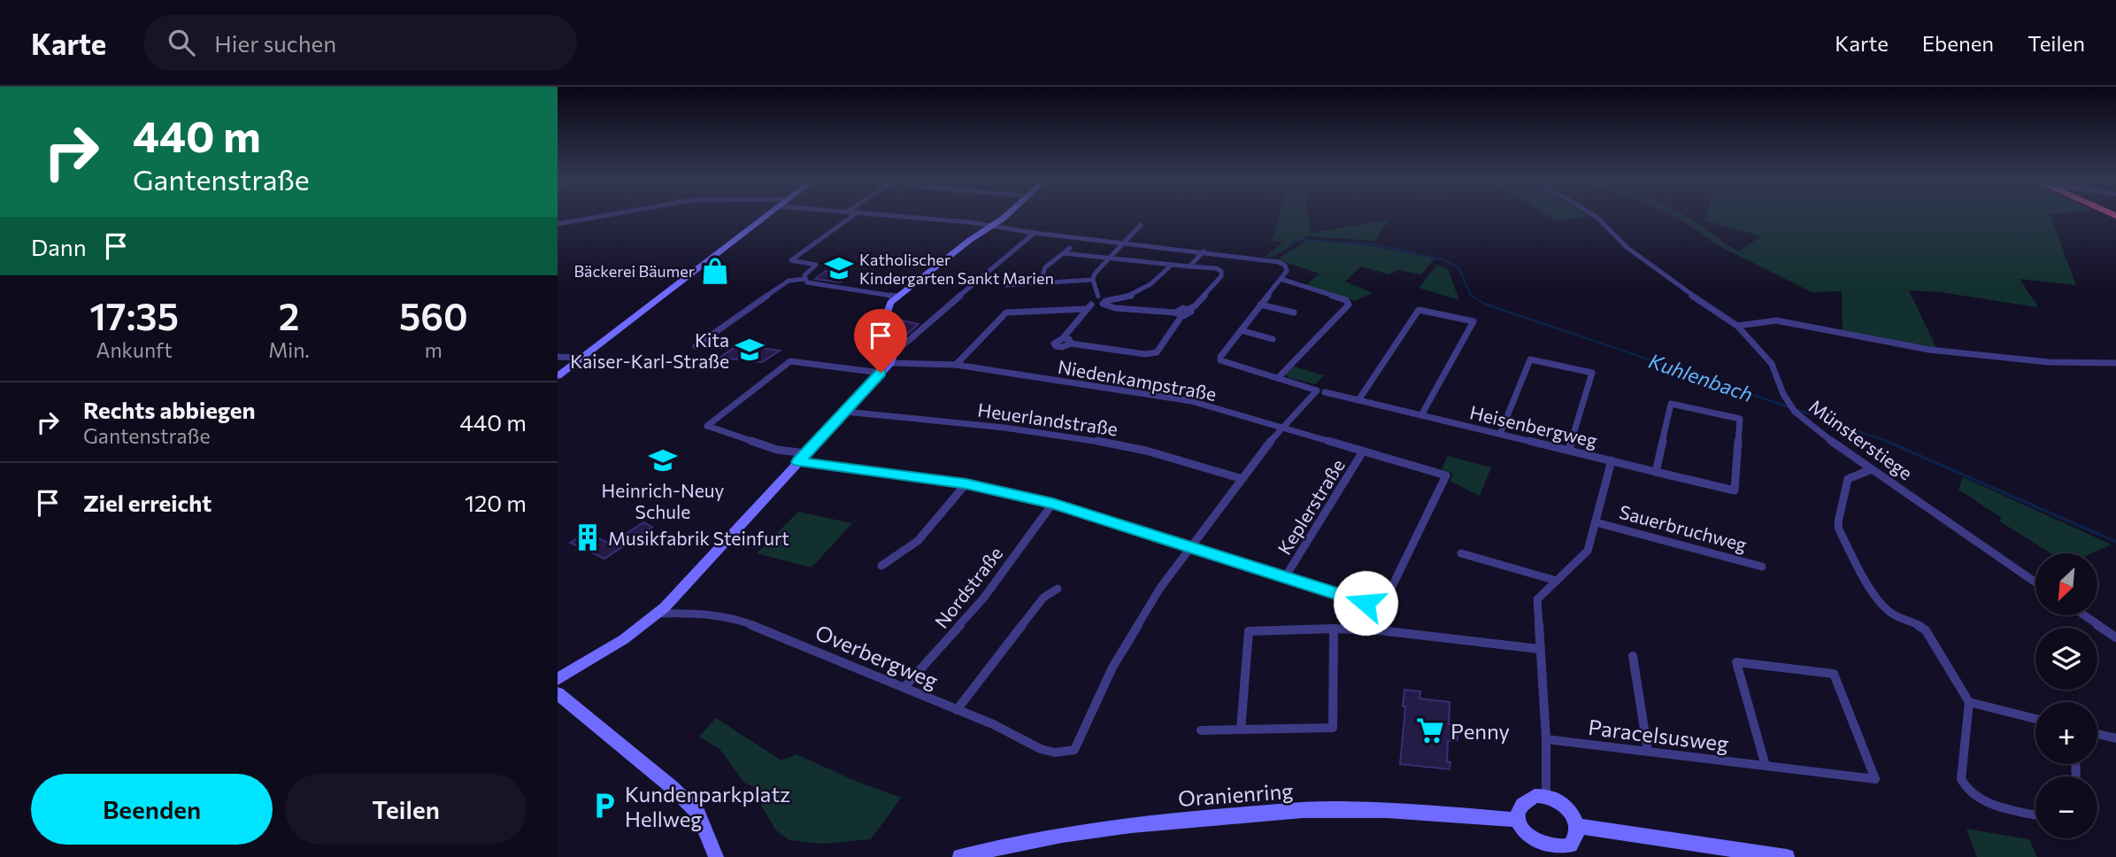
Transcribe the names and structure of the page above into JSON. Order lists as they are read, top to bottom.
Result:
{
  "streets": {
    "street": [
      "Niedenkampstraße",
      "Heuerlandstraße",
      "Heisenbergweg",
      "Münsterstiege",
      "Keplerstraße",
      "Sauerbruchweg",
      "Nordstraße",
      "Overbergweg",
      "Paracelsusweg",
      "Oranienring"
    ]
  },
  "crossings": [
    ["Niedenkampstraße", "Keplerstraße"],
    ["Heisenbergweg", "Sauerbruchweg"],
    ["Sauerbruchweg", "Paracelsusweg"],
    ["Sauerbruchweg", "Oranienring"],
    ["Nordstraße", "Overbergweg"]
  ],
  "water": ["Kuhlenbach"],
  "places": {
    "school or university": ["Katholischer Kindergarten Sankt Marien", "Kita Kaiser-Karl-Straße", "Heinrich-Neuy Schule"],
    "shop": ["Bäckerei Bäumer"],
    "building": ["Musikfabrik Steinfurt"],
    "supermarket": ["Penny"],
    "parking": ["Kundenparkplatz Hellweg"]
  },
  "north": "bottom left",
  "page": {
    "header": "Karte",
    "search": "Hier suchen",
    "nav": ["Karte", "Ebenen", "Teilen"],
    "turn": ["440 m", "Gantenstraße"],
    "then": "Dann",
    "eta": [
      "17:35",
      "Ankunft",
      "2",
      "Min.",
      "560",
      "m"
    ],
    "list": [
      {
        "name": "Rechts abbiegen",
        "note": "Gantenstraße",
        "value": "440 m"
      },
      {
        "name": "Ziel erreicht",
        "value": "120 m"
      }
    ],
    "map_buttons": ["+", "−"],
    "buttons": ["Beenden", "Teilen"]
  }
}
